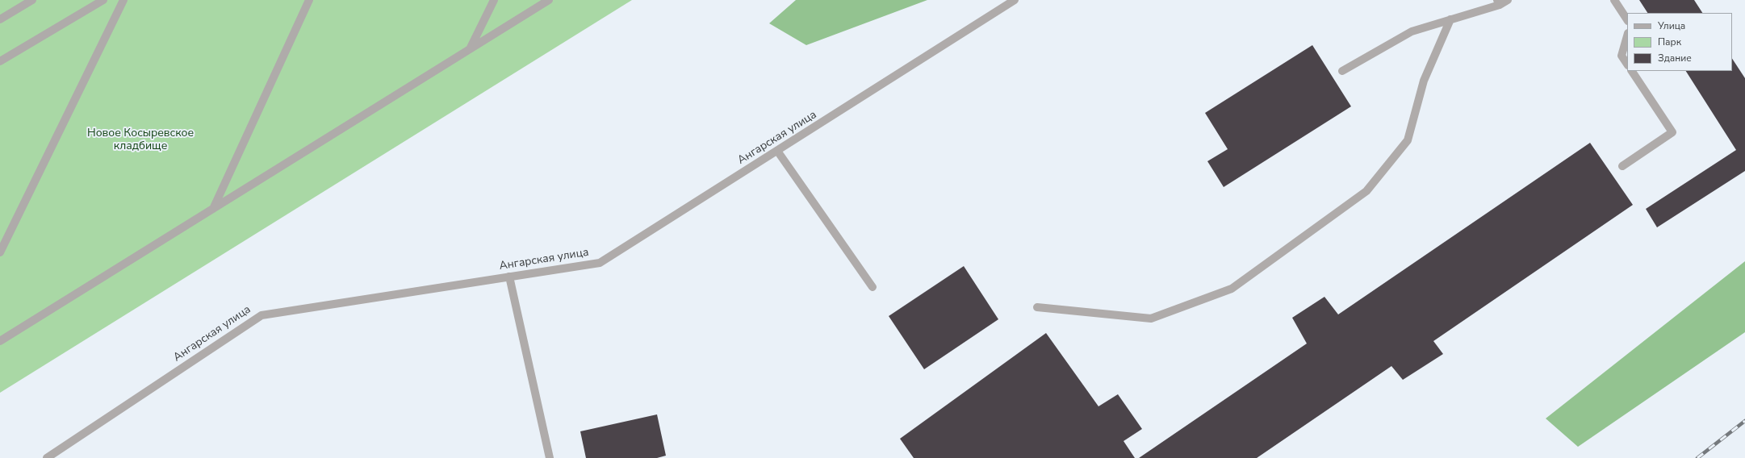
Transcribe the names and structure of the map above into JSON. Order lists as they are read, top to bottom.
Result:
{
  "streets": {
    "street": ["Ангарская улица"]
  },
  "parks": ["Новое Косыревское кладбище"],
  "legend": ["Улица", "Парк", "Здание"]
}
